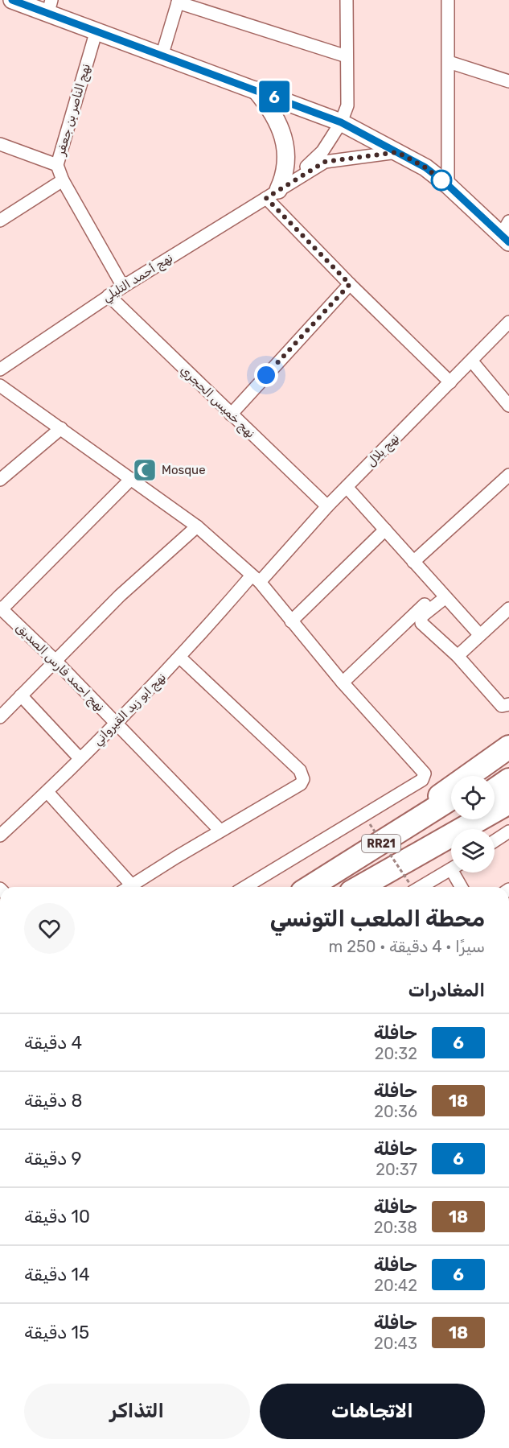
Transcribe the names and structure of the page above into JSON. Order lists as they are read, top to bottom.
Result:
{
  "streets": {
    "highway": ["RR21"],
    "street": [
      "نهج الناصر بن جعفر",
      "نهج أحمد التليلي",
      "نهج خميس الحجري",
      "نهج بلال",
      "نهج احمد فارس الصديق",
      "نهج ابو زيد القيرواني"
    ]
  },
  "crossings": [
    ["نهج الناصر بن جعفر", "نهج أحمد التليلي"],
    ["نهج أحمد التليلي", "نهج خميس الحجري"],
    ["نهج خميس الحجري", "نهج بلال"],
    ["نهج بلال", "نهج ابو زيد القيرواني"],
    ["نهج احمد فارس الصديق", "نهج ابو زيد القيرواني"]
  ],
  "places": {
    "mosque": ["Mosque"]
  },
  "lines": ["bus line 6"],
  "page": {
    "on_map": "6",
    "heading": [
      ["محطة الملعب التونسي", "سيرًا · 4 دقيقة · 250 m"],
      "المغادرات"
    ],
    "list": [
      {
        "mark": "6",
        "name": "حافلة",
        "note": "20:32",
        "value": "4 دقيقة"
      },
      {
        "mark": "18",
        "name": "حافلة",
        "note": "20:36",
        "value": "8 دقيقة"
      },
      {
        "mark": "6",
        "name": "حافلة",
        "note": "20:37",
        "value": "9 دقيقة"
      },
      {
        "mark": "18",
        "name": "حافلة",
        "note": "20:38",
        "value": "10 دقيقة"
      },
      {
        "mark": "6",
        "name": "حافلة",
        "note": "20:42",
        "value": "14 دقيقة"
      },
      {
        "mark": "18",
        "name": "حافلة",
        "note": "20:43",
        "value": "15 دقيقة"
      }
    ],
    "buttons": ["الاتجاهات", "التذاكر"]
  }
}
